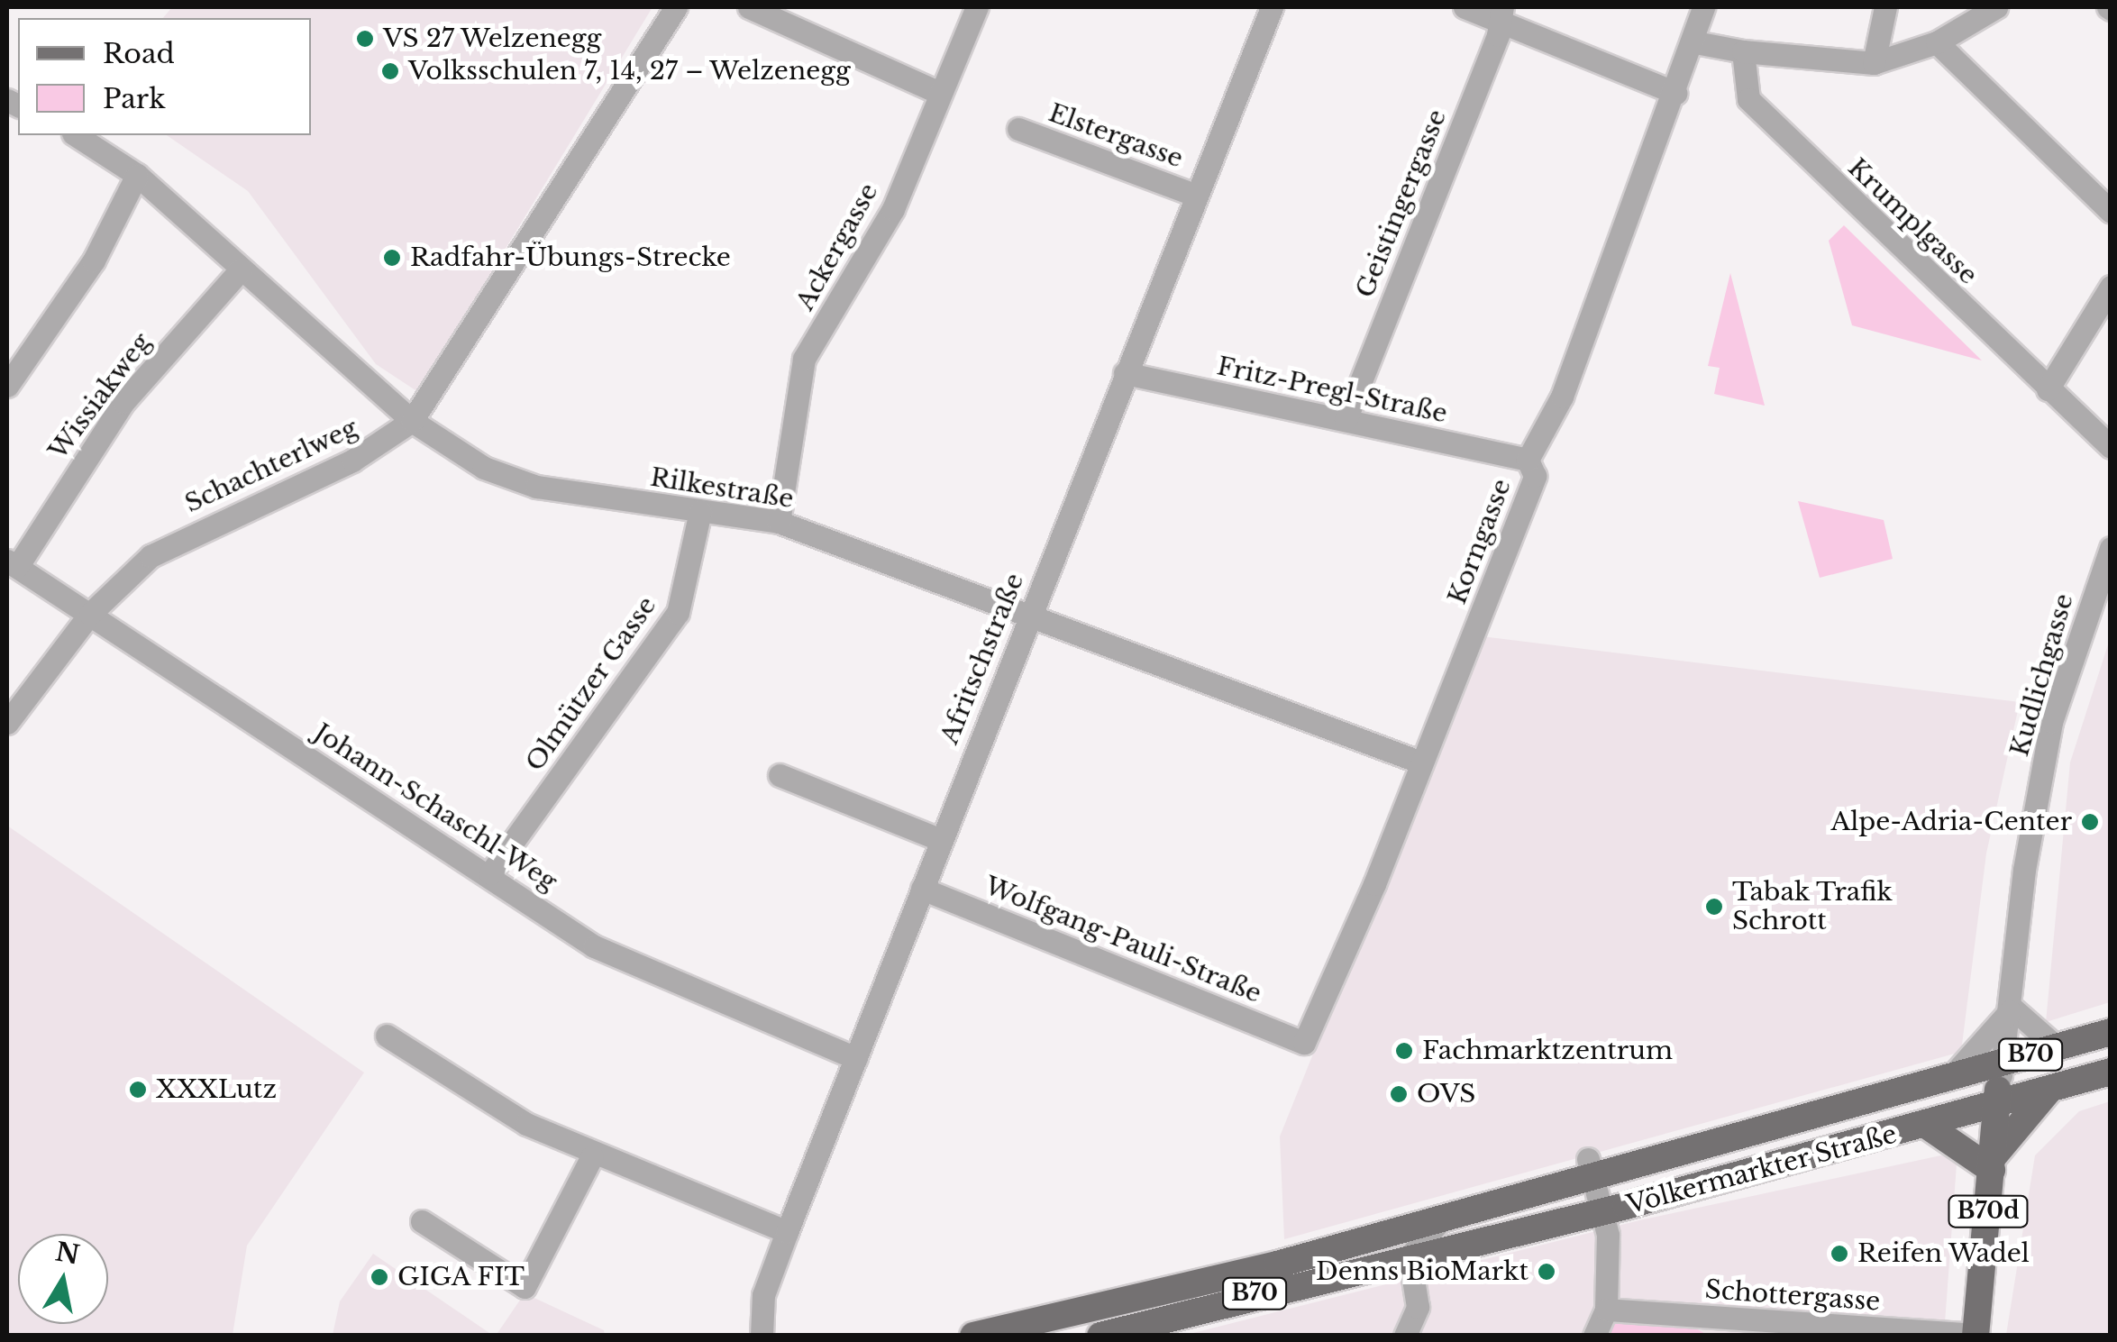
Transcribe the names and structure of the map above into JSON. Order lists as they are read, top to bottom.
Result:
{
  "streets": {
    "main road": ["B70", "Völkermarkter Straße", "B70d"],
    "street": [
      "Elstergasse",
      "Geistingergasse",
      "Krumplgasse",
      "Ackergasse",
      "Fritz-Pregl-Straße",
      "Wissiakweg",
      "Schachterlweg",
      "Rilkestraße",
      "Korngasse",
      "Afritschstraße",
      "Kudlichgasse",
      "Olmützer Gasse",
      "Johann-Schaschl-Weg",
      "Wolfgang-Pauli-Straße",
      "Schottergasse"
    ]
  },
  "crossings": [
    ["Elstergasse", "Afritschstraße"],
    ["Geistingergasse", "Fritz-Pregl-Straße"],
    ["Ackergasse", "Rilkestraße"],
    ["Fritz-Pregl-Straße", "Korngasse"],
    ["Fritz-Pregl-Straße", "Afritschstraße"],
    ["Wissiakweg", "Rilkestraße"],
    ["Wissiakweg", "Johann-Schaschl-Weg"],
    ["Schachterlweg", "Rilkestraße"],
    ["Schachterlweg", "Johann-Schaschl-Weg"],
    ["Rilkestraße", "Korngasse"],
    ["Rilkestraße", "Afritschstraße"],
    ["Rilkestraße", "Olmützer Gasse"],
    ["Korngasse", "Wolfgang-Pauli-Straße"],
    ["Afritschstraße", "Johann-Schaschl-Weg"],
    ["Afritschstraße", "Wolfgang-Pauli-Straße"],
    ["Kudlichgasse", "B70d"],
    ["Olmützer Gasse", "Johann-Schaschl-Weg"],
    ["B70d", "Schottergasse"]
  ],
  "places": [
    "VS 27 Welzenegg",
    "Volksschulen 7, 14, 27 – Welzenegg",
    "Radfahr-Übungs-Strecke",
    "Alpe-Adria-Center",
    "Tabak Trafik Schrott",
    "Fachmarktzentrum",
    "XXXLutz",
    "OVS",
    "Reifen Wadel",
    "Denns BioMarkt",
    "GIGA FIT"
  ],
  "legend": ["Road", "Park"],
  "north": "top"
}
